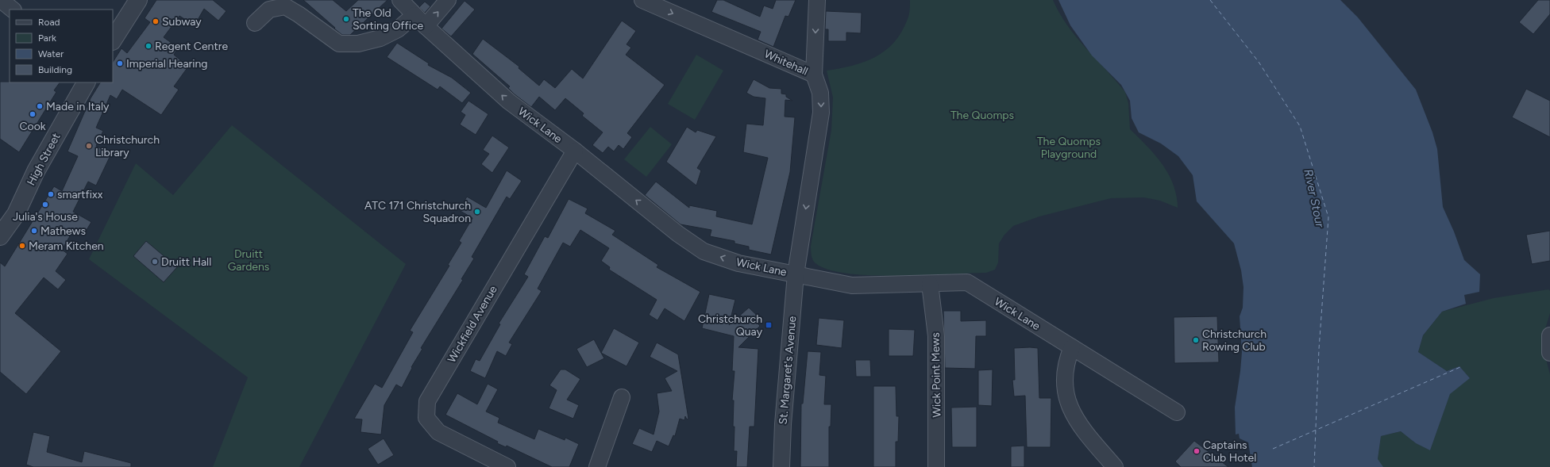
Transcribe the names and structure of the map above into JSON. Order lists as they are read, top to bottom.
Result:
{
  "streets": {
    "street": [
      "Whitehall",
      "Wick Lane",
      "High Street",
      "Wickfield Avenue",
      "St. Margaret's Avenue",
      "Wick Point Mews"
    ]
  },
  "crossings": [
    ["Whitehall", "Wick Lane"],
    ["Whitehall", "St. Margaret's Avenue"],
    ["Wick Lane", "Wickfield Avenue"],
    ["Wick Lane", "St. Margaret's Avenue"],
    ["Wick Lane", "Wick Point Mews"]
  ],
  "one_way": ["Whitehall", "Wick Lane"],
  "water": ["River Stour"],
  "parks": ["The Quomps", "The Quomps Playground", "Druitt Gardens"],
  "places": {
    "other": [
      "The Old Sorting Office",
      "Subway",
      "Regent Centre",
      "Imperial Hearing",
      "Made in Italy",
      "Cook",
      "Christchurch Library",
      "smartfixx",
      "Julia's House",
      "ATC 171 Christchurch Squadron",
      "Mathews",
      "Meram Kitchen",
      "Druitt Hall",
      "Christchurch Rowing Club",
      "Captains Club Hotel"
    ],
    "transit": ["Christchurch Quay"]
  },
  "legend": [
    "Road",
    "Park",
    "Water",
    "Building"
  ]
}
